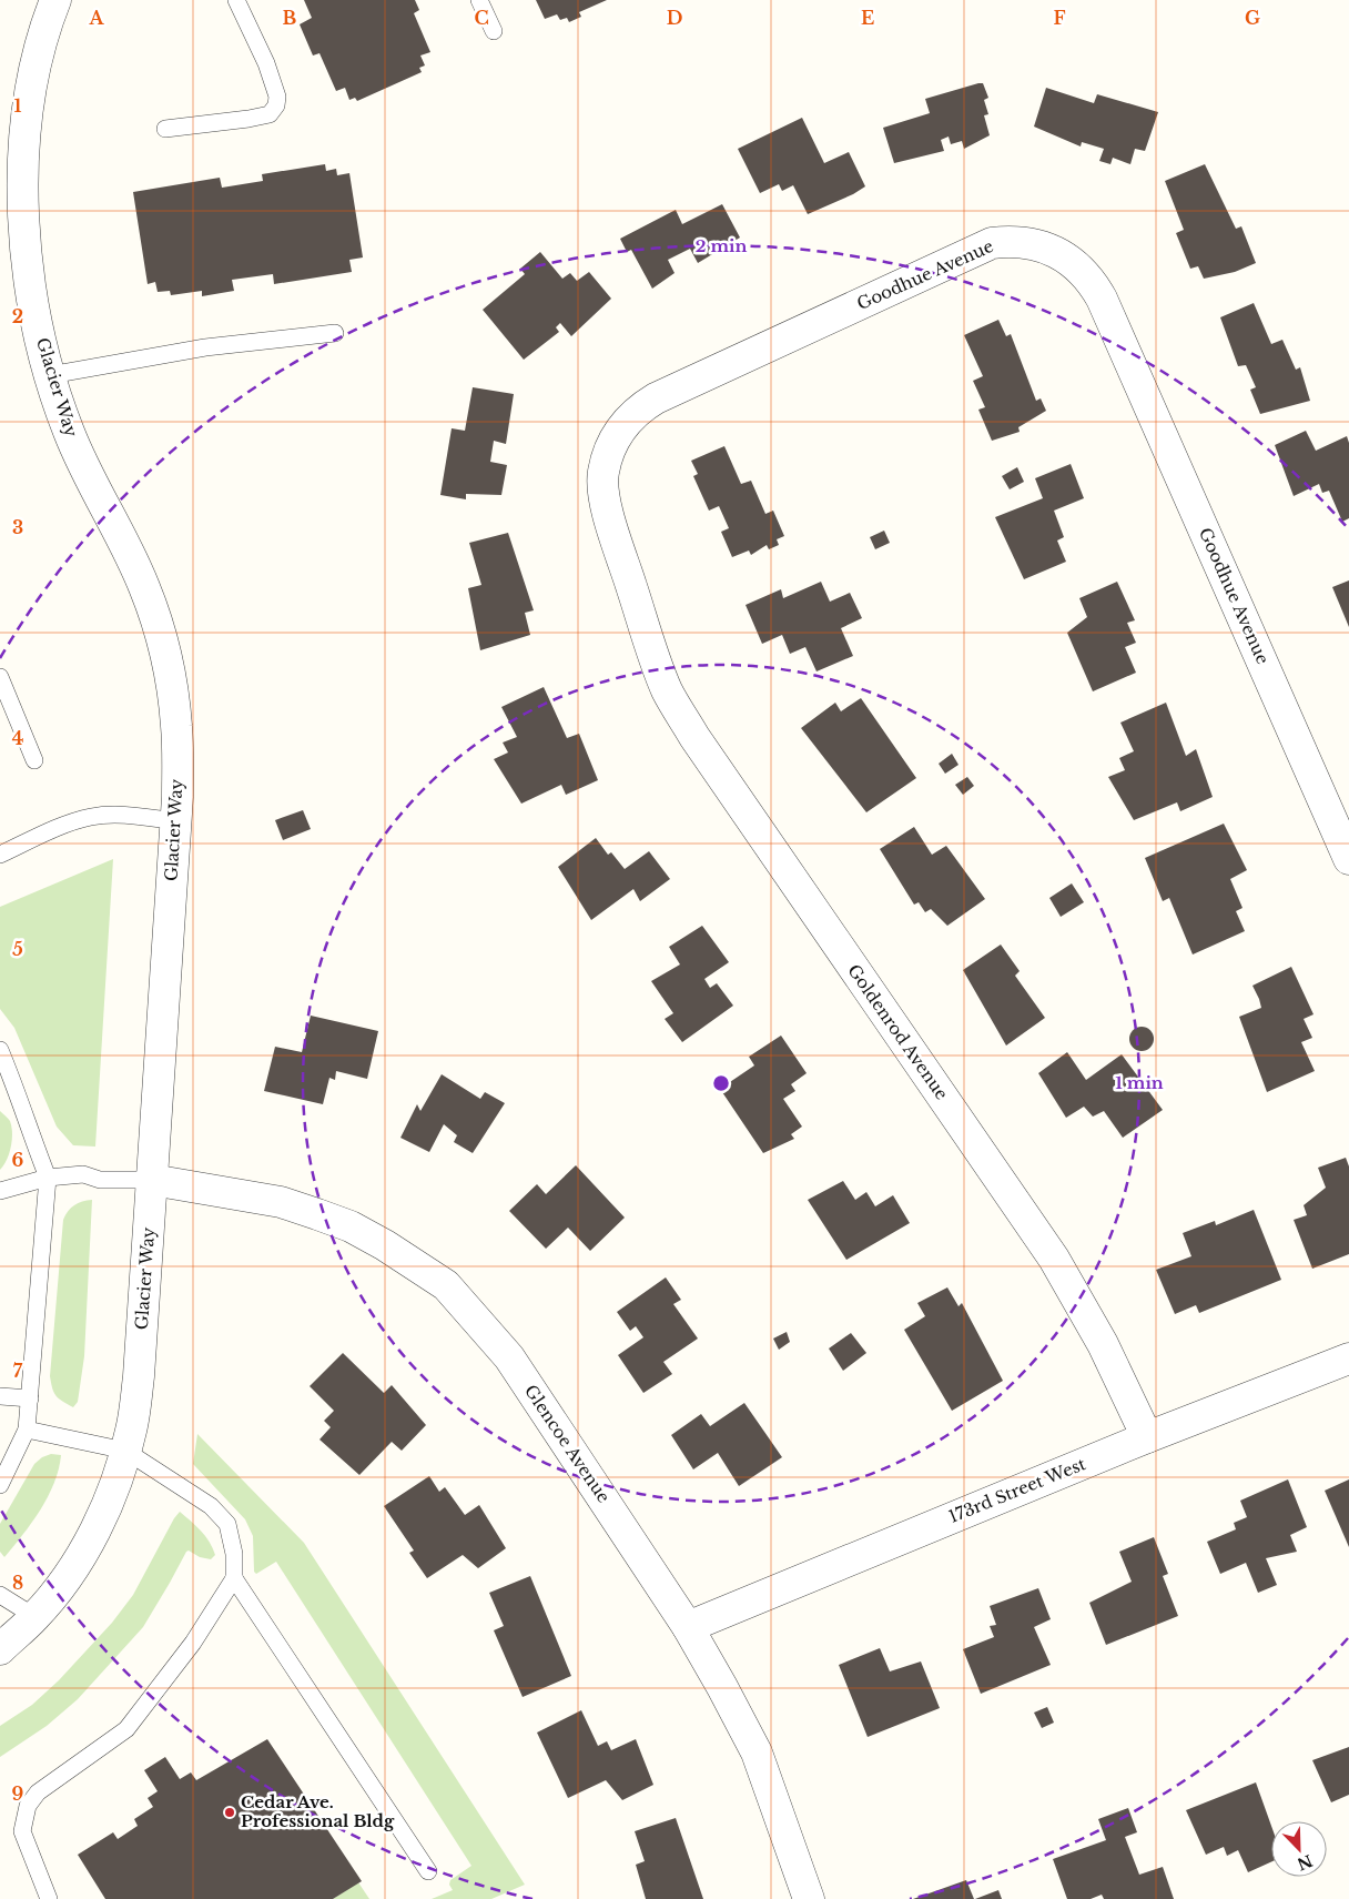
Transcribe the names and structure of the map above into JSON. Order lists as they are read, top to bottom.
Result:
{
  "streets": {
    "street": [
      "Goodhue Avenue",
      "Glacier Way",
      "Goldenrod Avenue",
      "Glencoe Avenue",
      "173rd Street West"
    ]
  },
  "crossings": [
    ["Goodhue Avenue", "Goldenrod Avenue"],
    ["Glacier Way", "Glencoe Avenue"],
    ["Goldenrod Avenue", "173rd Street West"],
    ["Glencoe Avenue", "173rd Street West"]
  ],
  "places": ["Cedar Ave. Professional Bldg"],
  "north": "bottom right",
  "grid": {
    "columns": [
      "A",
      "B",
      "C",
      "D",
      "E",
      "F",
      "G"
    ],
    "rows": [
      "1",
      "2",
      "3",
      "4",
      "5",
      "6",
      "7",
      "8",
      "9"
    ]
  },
  "rings": ["2 min", "1 min"]
}
